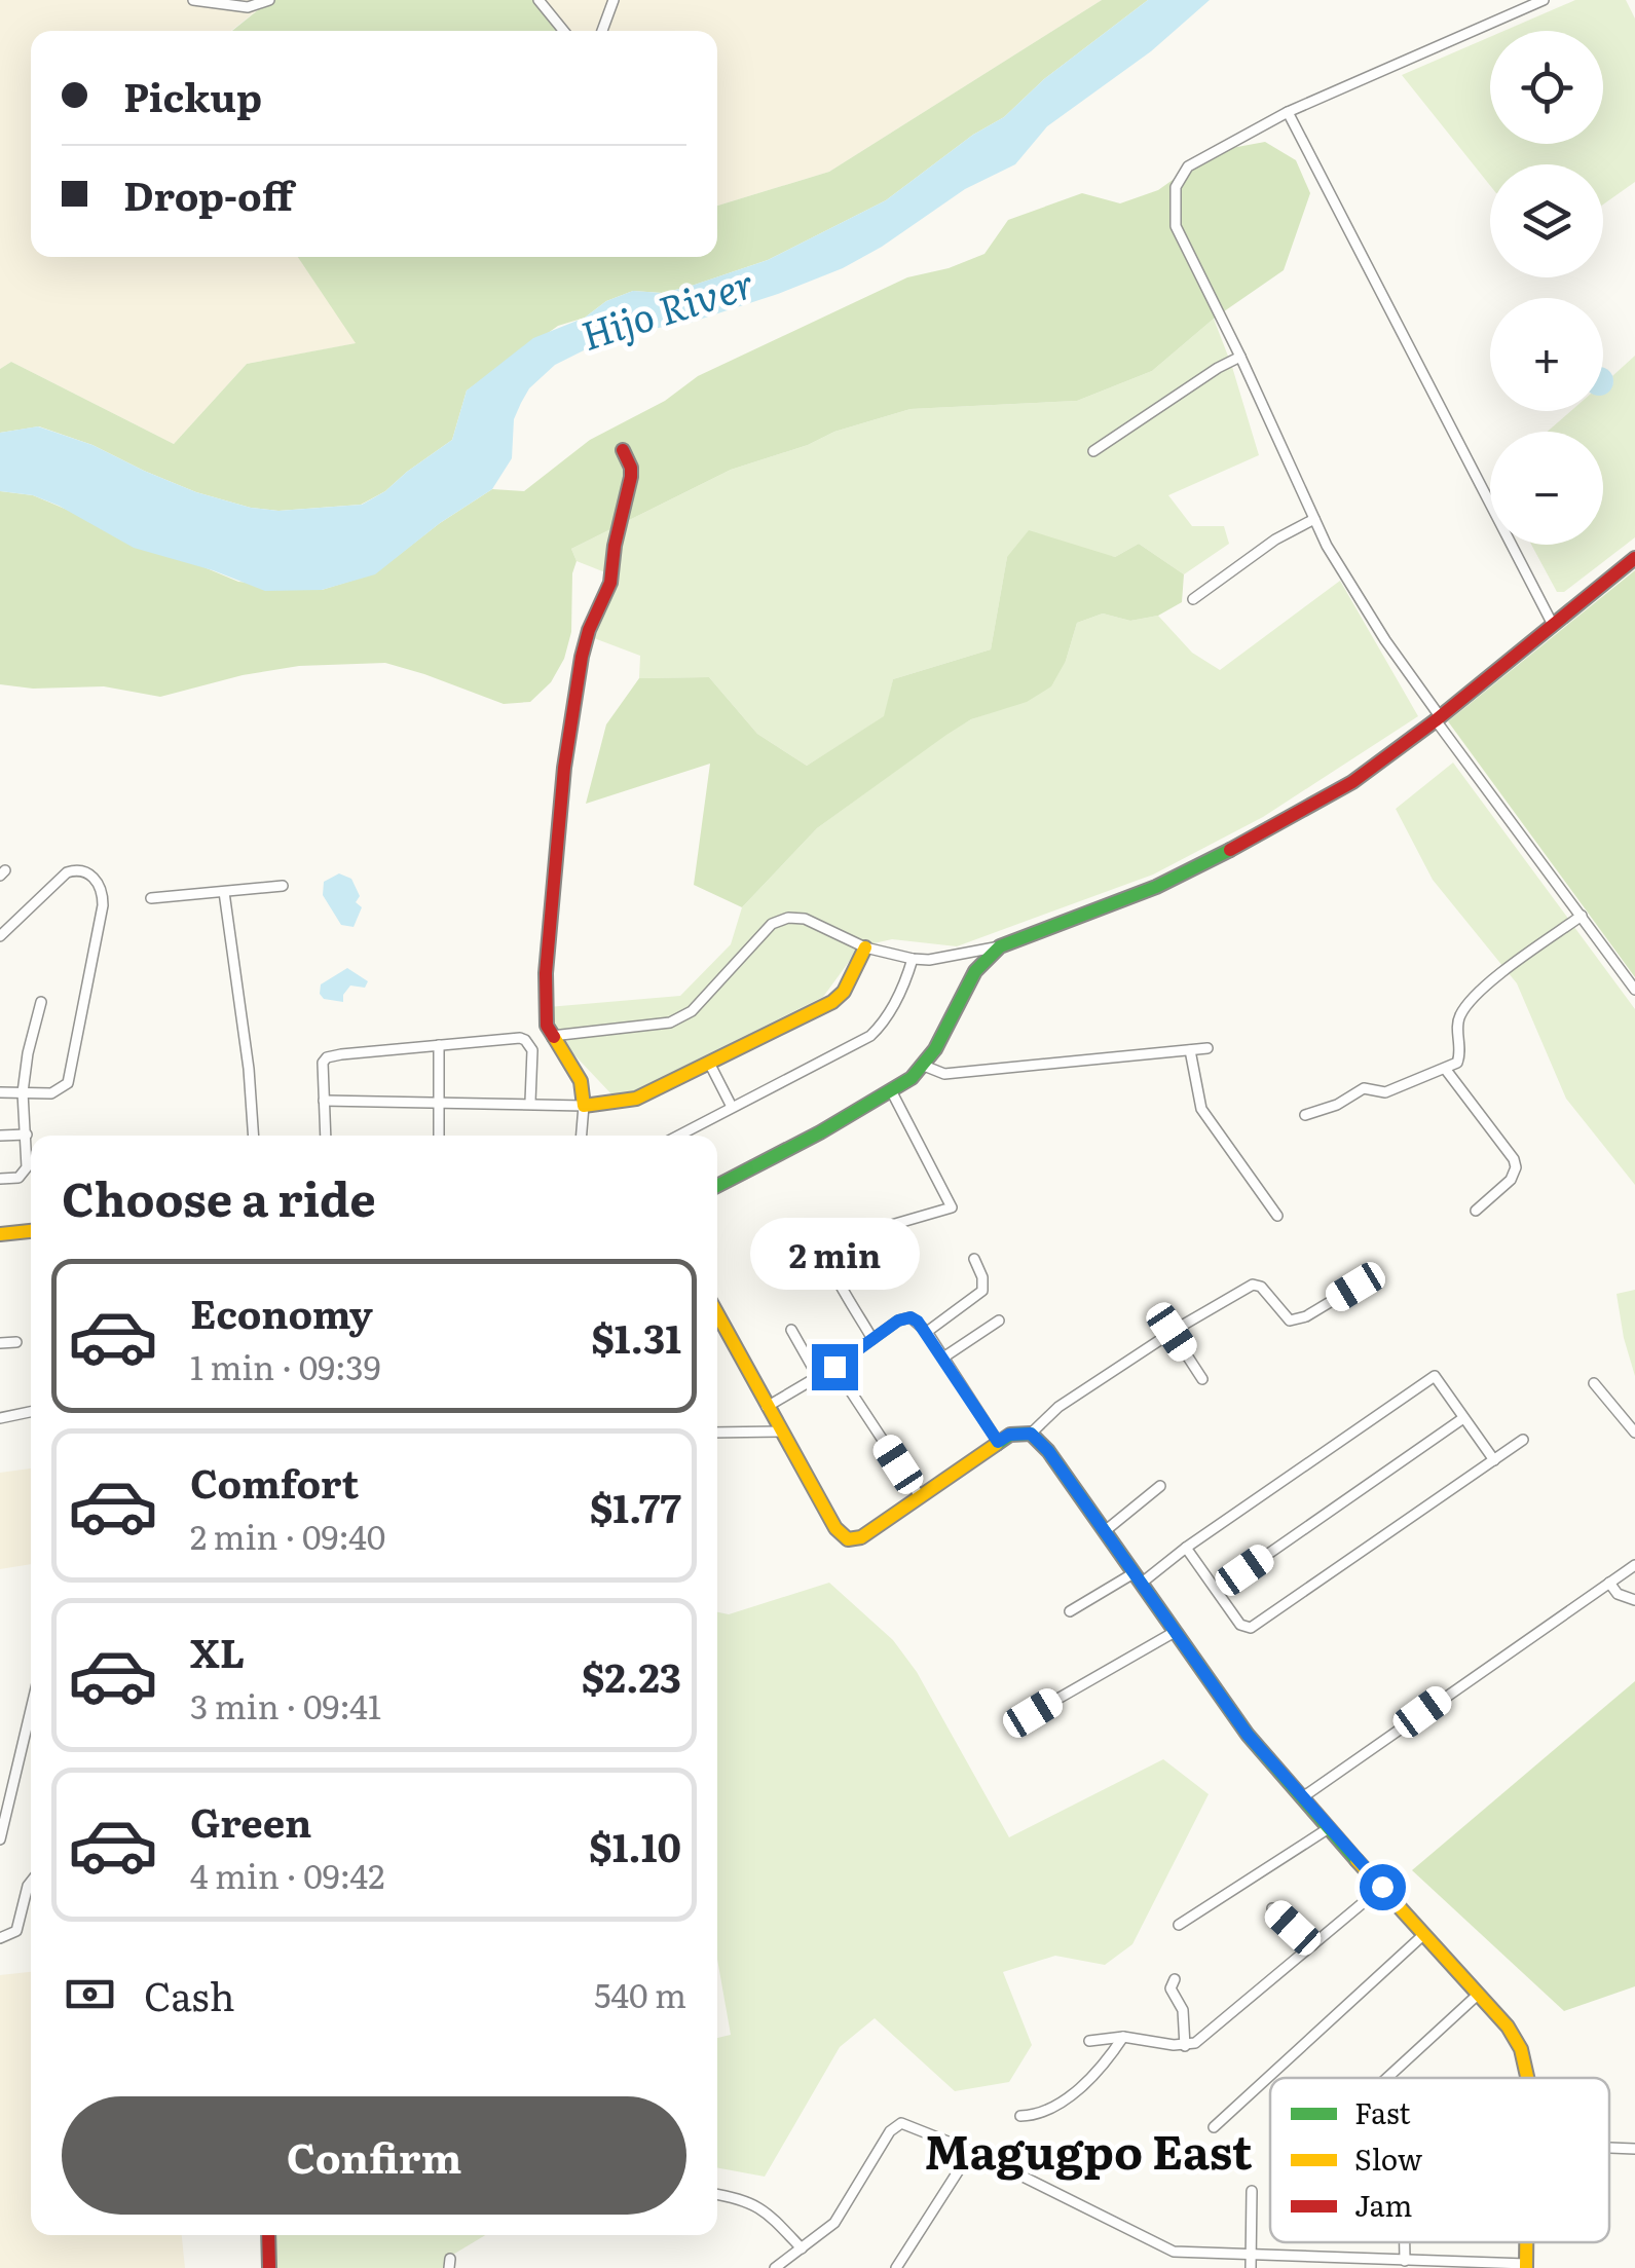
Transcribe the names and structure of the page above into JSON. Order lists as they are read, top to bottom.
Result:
{
  "districts": ["Magugpo East"],
  "water": ["Hijo River"],
  "legend": ["Fast", "Slow", "Jam"],
  "page": {
    "map_buttons": ["+", "−"],
    "banner": ["Pickup", "Drop-off"],
    "heading": "Choose a ride",
    "bubble": "2 min",
    "list": [
      {
        "name": "Economy",
        "note": "1 min · 09:39",
        "value": "$1.31"
      },
      {
        "name": "Comfort",
        "note": "2 min · 09:40",
        "value": "$1.77"
      },
      {
        "name": "XL",
        "note": "3 min · 09:41",
        "value": "$2.23"
      },
      {
        "name": "Green",
        "note": "4 min · 09:42",
        "value": "$1.10"
      }
    ],
    "pay": ["Cash", "540 m"],
    "buttons": "Confirm"
  }
}
